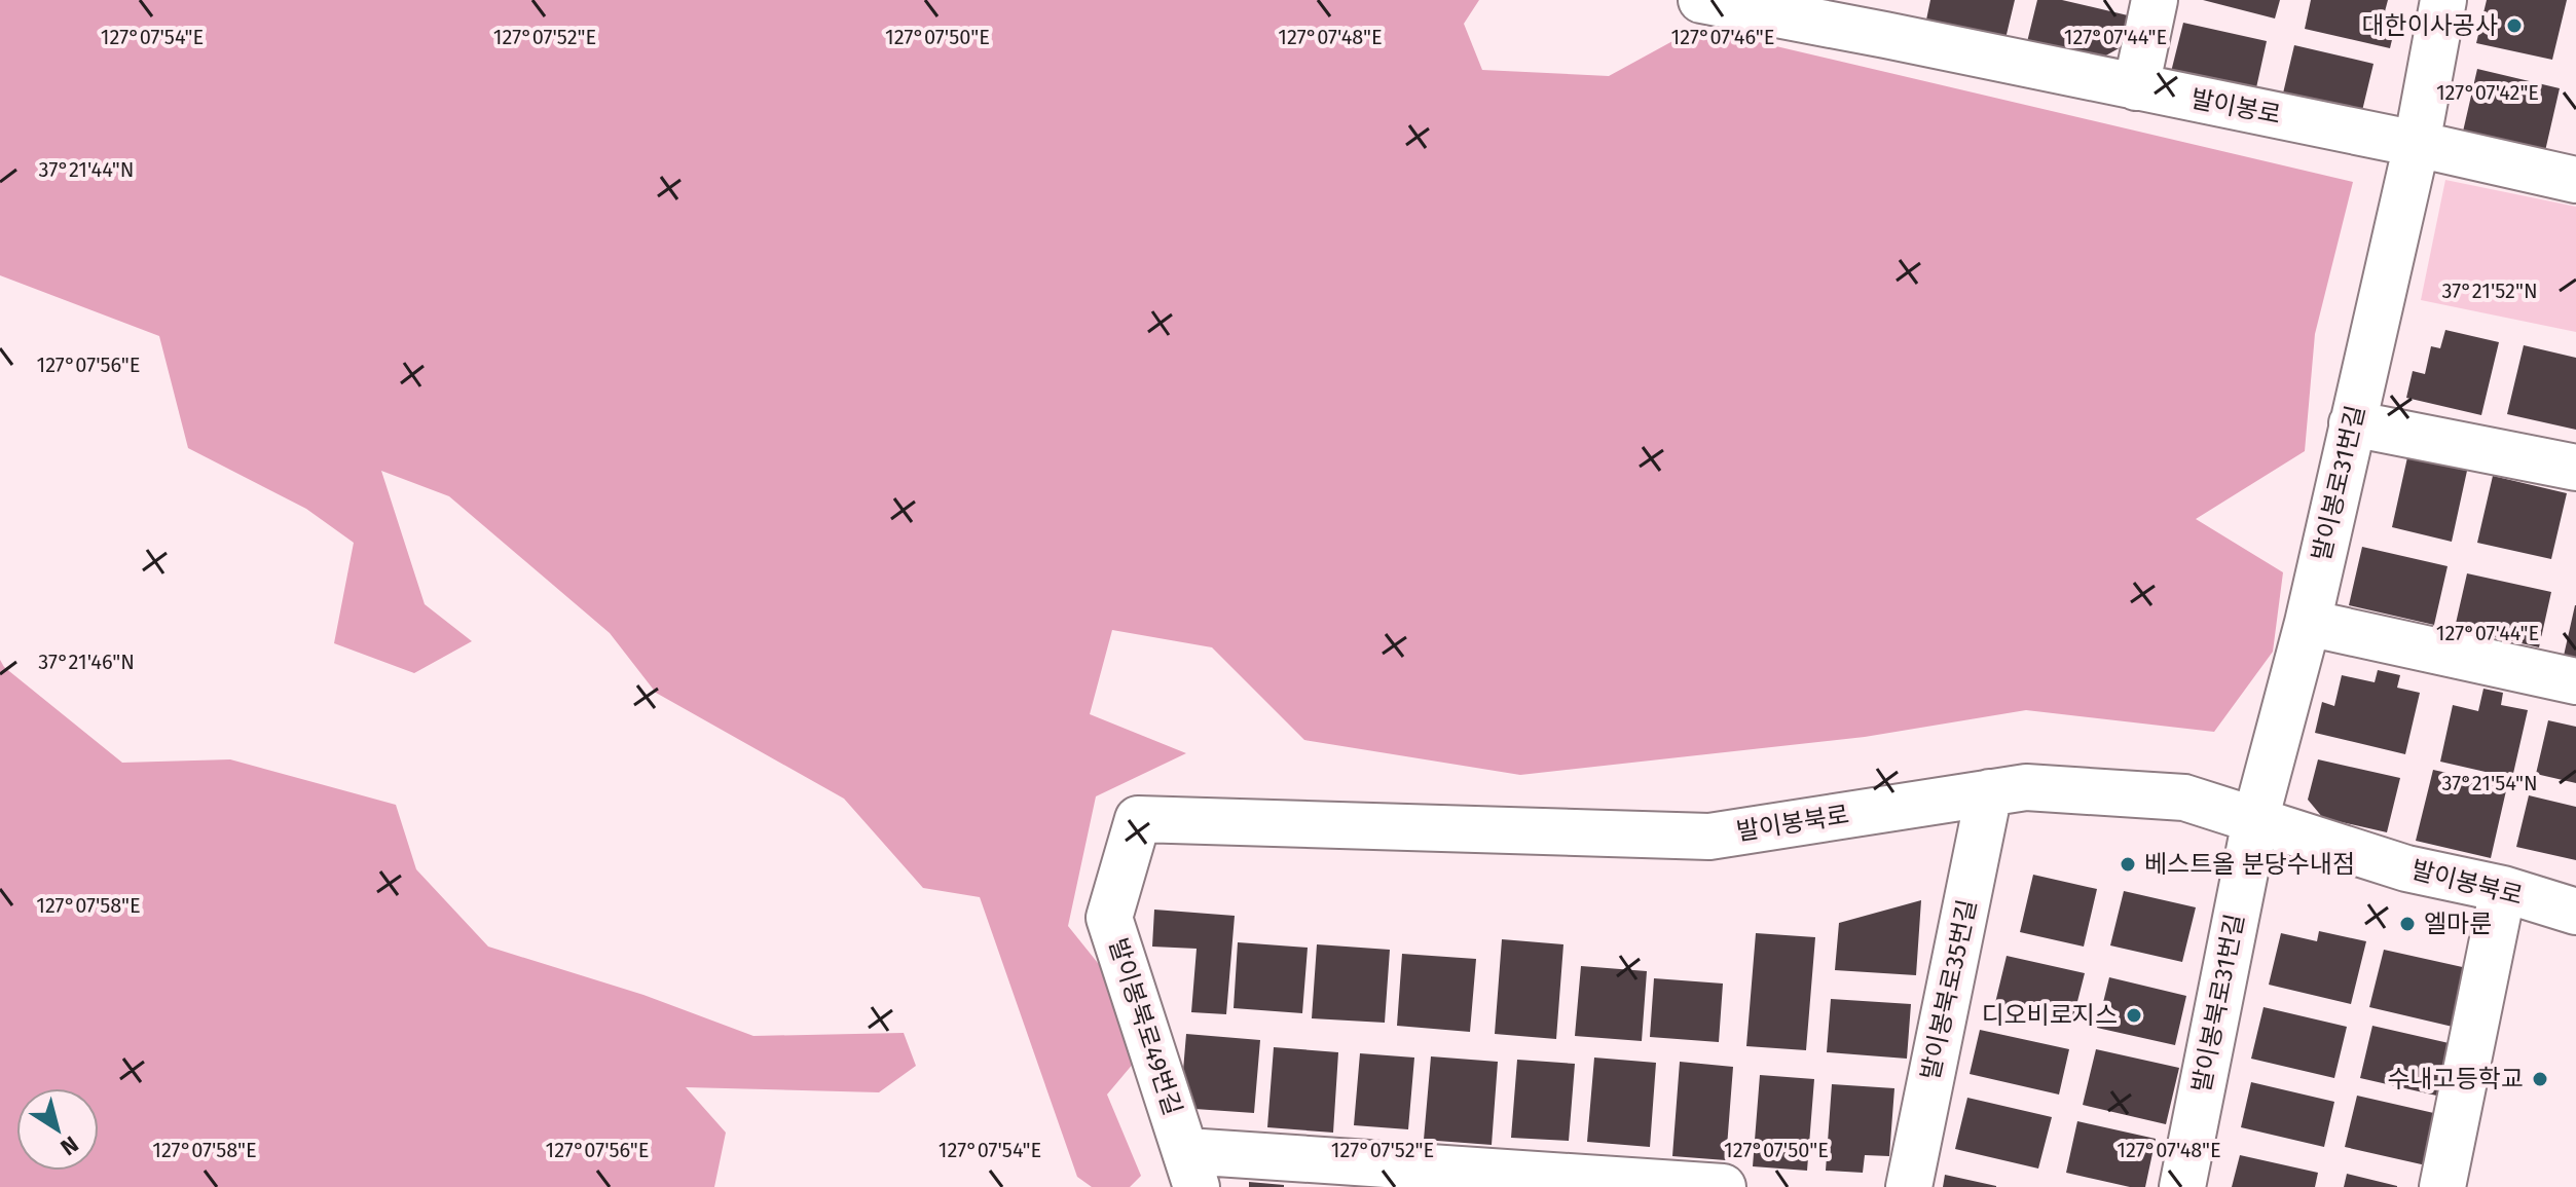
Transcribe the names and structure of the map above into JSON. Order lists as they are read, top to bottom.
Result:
{
  "streets": {
    "street": [
      "발이봉로",
      "발이봉로31번길",
      "발이봉북로",
      "발이봉북로35번길",
      "발이봉북로31번길",
      "발이봉북로49번길"
    ]
  },
  "crossings": [
    ["발이봉로", "발이봉로31번길"],
    ["발이봉로31번길", "발이봉북로"],
    ["발이봉로31번길", "발이봉북로31번길"],
    ["발이봉북로", "발이봉북로35번길"],
    ["발이봉북로", "발이봉북로31번길"],
    ["발이봉북로", "발이봉북로49번길"]
  ],
  "places": [
    "대한이사공사",
    "베스트올 분당수내점",
    "엘마룬",
    "디오비로지스",
    "수내고등학교"
  ],
  "north": "bottom right",
  "coordinates": [
    "127°07'54\"E",
    "127°07'52\"E",
    "127°07'50\"E",
    "127°07'48\"E",
    "127°07'46\"E",
    "127°07'44\"E",
    "127°07'42\"E",
    "37°21'44\"N",
    "37°21'52\"N",
    "127°07'56\"E",
    "37°21'46\"N",
    "37°21'54\"N",
    "127°07'58\"E"
  ]
}
